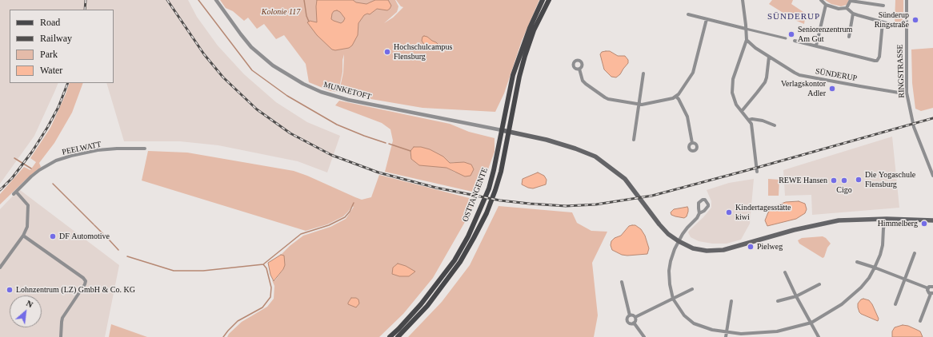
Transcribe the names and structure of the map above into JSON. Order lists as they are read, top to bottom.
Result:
{
  "streets": {
    "main road": ["MUNKETOFT", "OSTTANGENTE"],
    "street": ["RINGSTRASSE", "SÜNDERUP", "PEELWATT"]
  },
  "crossings": [
    ["RINGSTRASSE", "SÜNDERUP"],
    ["MUNKETOFT", "OSTTANGENTE"]
  ],
  "districts": ["SÜNDERUP"],
  "parks": ["Kolonie 117"],
  "places": [
    "Sünderup Ringstraße",
    "Seniorenzentrum Am Gut",
    "Hochschulcampus Flensburg",
    "Verlagskontor Adler",
    "Die Yogaschule Flensburg",
    "REWE Hansen",
    "Cigo",
    "Kindertagesstätte kiwi",
    "Himmelberg",
    "DF Automotive",
    "Pielweg",
    "Lohnzentrum (LZ) GmbH & Co. KG"
  ],
  "legend": [
    "Road",
    "Railway",
    "Park",
    "Water"
  ],
  "north": "top right"
}
